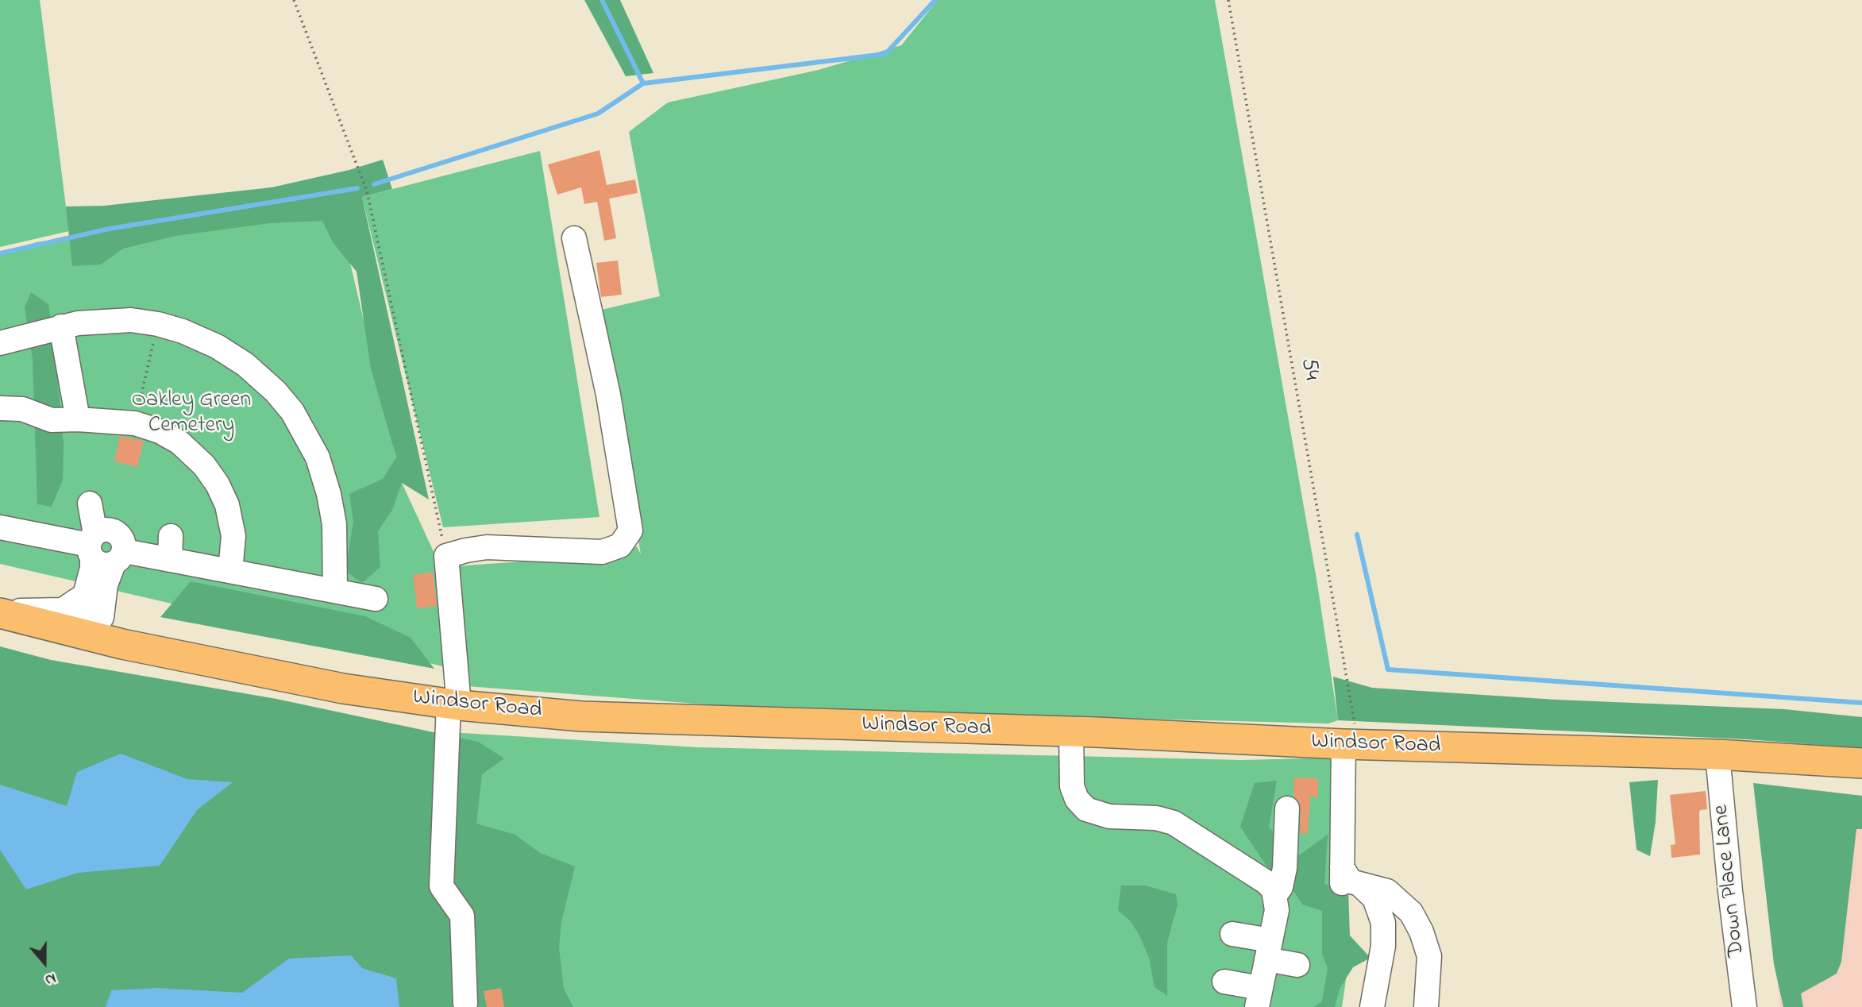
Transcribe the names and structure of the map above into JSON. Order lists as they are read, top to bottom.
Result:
{
  "streets": {
    "main road": ["Windsor Road"],
    "street": ["Down Place Lane"],
    "path": ["54"]
  },
  "crossings": [
    ["54", "Windsor Road"],
    ["Windsor Road", "Down Place Lane"]
  ],
  "parks": ["Oakley Green Cemetery"],
  "north": "bottom"
}
